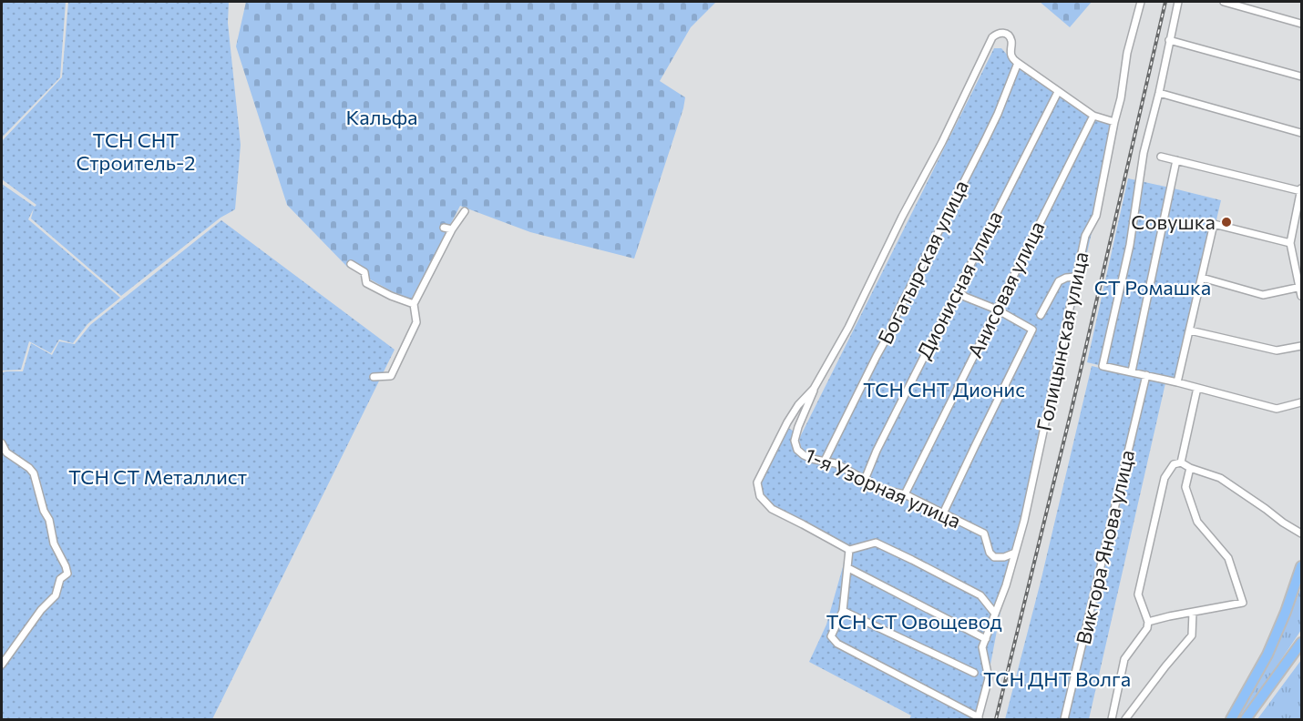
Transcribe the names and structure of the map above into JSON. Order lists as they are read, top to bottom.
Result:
{
  "streets": {
    "street": [
      "Богатырская улица",
      "Дионисная улица",
      "Анисовая улица",
      "Голицынская улица",
      "1-я Узорная улица",
      "Виктора Янова улица"
    ]
  },
  "crossings": [
    ["Богатырская улица", "1-я Узорная улица"],
    ["Дионисная улица", "1-я Узорная улица"],
    ["Анисовая улица", "1-я Узорная улица"],
    ["Голицынская улица", "1-я Узорная улица"]
  ],
  "parks": [
    "Кальфа",
    "ТСН СНТ Строитель-2",
    "СТ Ромашка",
    "ТСН СНТ Дионис",
    "ТСН СТ Металлист",
    "ТСН СТ Овощевод",
    "ТСН ДНТ Волга"
  ],
  "places": ["Совушка"]
}
